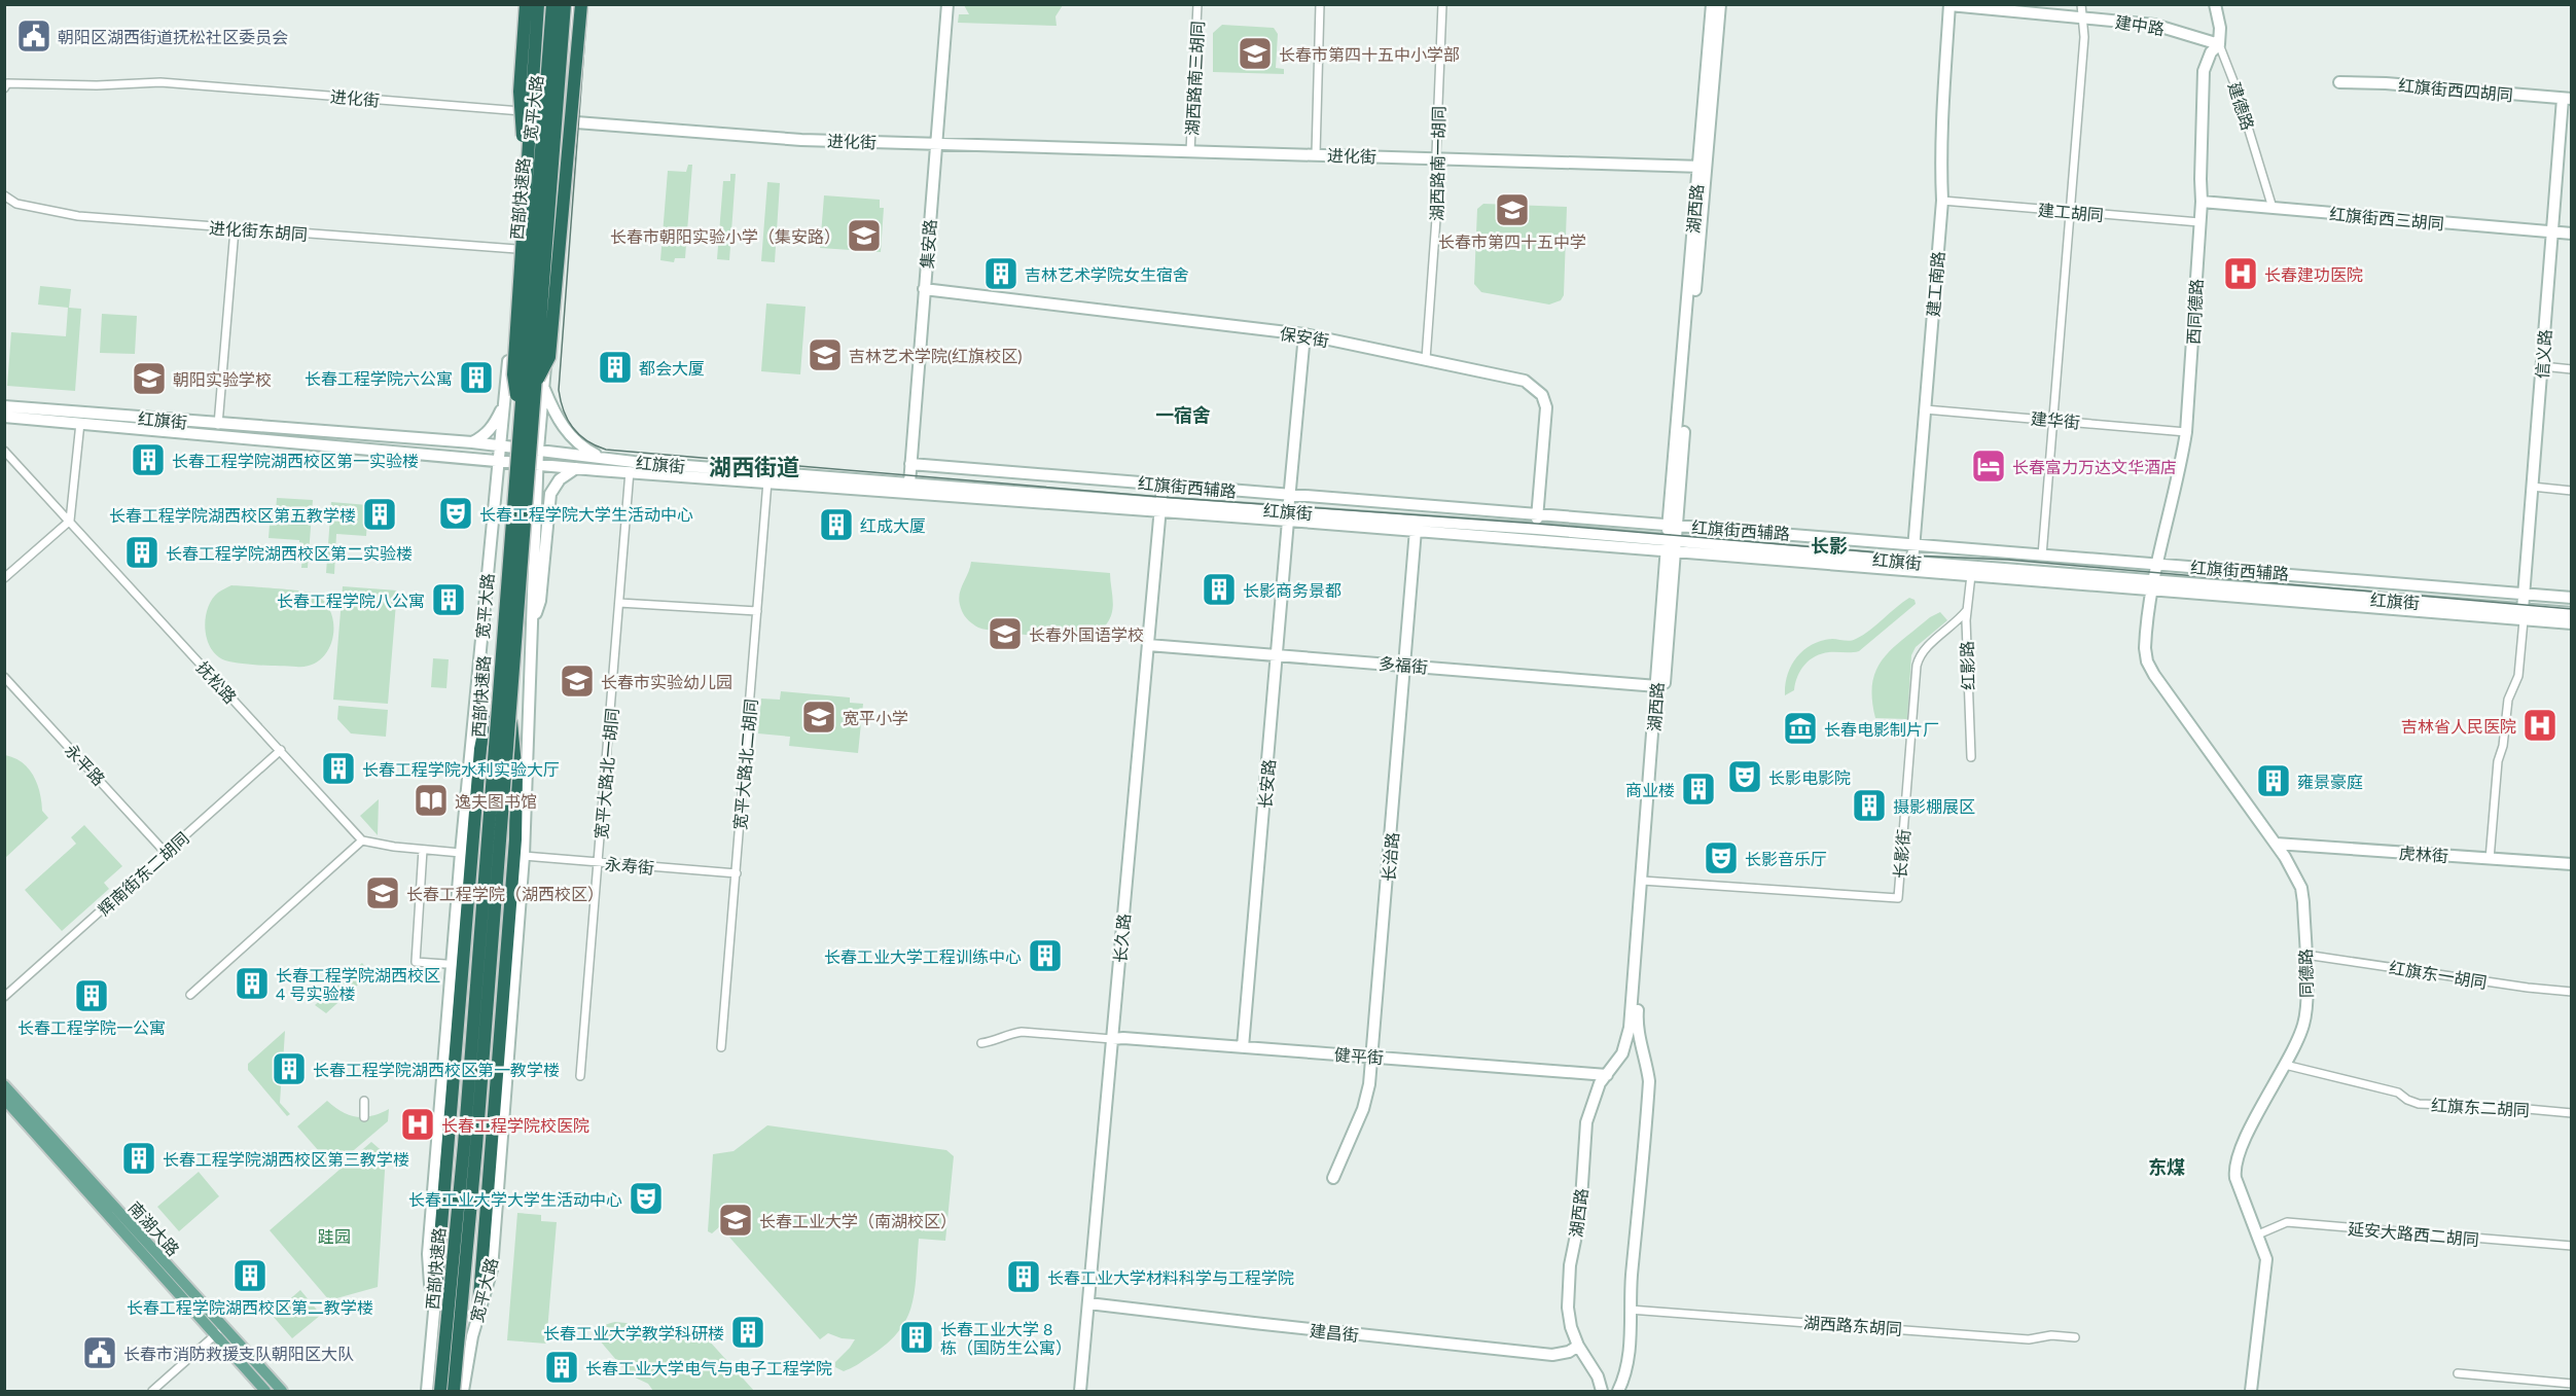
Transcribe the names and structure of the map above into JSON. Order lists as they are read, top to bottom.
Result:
{
  "streets": {
    "highway": ["西部快速路"],
    "main road": ["南湖大路"],
    "street": [
      "建中路",
      "湖西路南三胡同",
      "红旗街西四胡同",
      "进化街",
      "建德路",
      "宽平大路",
      "湖西路南一胡同",
      "湖西路",
      "建工胡同",
      "红旗街西三胡同",
      "进化街东胡同",
      "集安路",
      "建工南路",
      "西同德路",
      "保安街",
      "信义路",
      "红旗街",
      "建华街",
      "红旗街西辅路",
      "多福街",
      "红影路",
      "抚松路",
      "永平路",
      "宽平大路北二胡同",
      "宽平大路北一胡同",
      "长安路",
      "长影街",
      "虎林街",
      "长治路",
      "永寿街",
      "辉南街东二胡同",
      "长久路",
      "同德路",
      "红旗东一胡同",
      "健平街",
      "红旗东二胡同",
      "延安大路西二胡同",
      "湖西路东胡同",
      "建昌街"
    ]
  },
  "crossings": [
    ["建中路", "建德路"],
    ["建中路", "建工南路"],
    ["建中路", "西同德路"],
    ["湖西路南三胡同", "进化街"],
    ["红旗街西四胡同", "信义路"],
    ["进化街", "宽平大路"],
    ["进化街", "湖西路南一胡同"],
    ["进化街", "湖西路"],
    ["进化街", "集安路"],
    ["建德路", "红旗街西三胡同"],
    ["建德路", "西同德路"],
    ["宽平大路", "西部快速路"],
    ["宽平大路", "进化街东胡同"],
    ["宽平大路", "红旗街"],
    ["宽平大路", "永寿街"],
    ["湖西路南一胡同", "保安街"],
    ["湖西路", "红旗街"],
    ["湖西路", "红旗街西辅路"],
    ["湖西路", "多福街"],
    ["湖西路", "长影街"],
    ["湖西路", "健平街"],
    ["湖西路", "湖西路东胡同"],
    ["湖西路", "建昌街"],
    ["建工胡同", "建工南路"],
    ["建工胡同", "西同德路"],
    ["红旗街西三胡同", "西同德路"],
    ["红旗街西三胡同", "信义路"],
    ["集安路", "保安街"],
    ["集安路", "红旗街"],
    ["集安路", "红旗街西辅路"],
    ["建工南路", "红旗街"],
    ["建工南路", "建华街"],
    ["建工南路", "红旗街西辅路"],
    ["西同德路", "红旗街"],
    ["西同德路", "建华街"],
    ["西同德路", "红旗街西辅路"],
    ["西同德路", "同德路"],
    ["保安街", "红旗街"],
    ["保安街", "红旗街西辅路"],
    ["保安街", "长安路"],
    ["信义路", "红旗街"],
    ["信义路", "红旗街西辅路"],
    ["信义路", "虎林街"],
    ["红旗街", "红影路"],
    ["红旗街", "宽平大路北二胡同"],
    ["红旗街", "宽平大路北一胡同"],
    ["红旗街", "长安路"],
    ["红旗街", "长治路"],
    ["红旗街", "长久路"],
    ["红旗街", "同德路"],
    ["红旗街西辅路", "长安路"],
    ["红旗街西辅路", "长久路"],
    ["多福街", "长安路"],
    ["多福街", "长治路"],
    ["多福街", "长久路"],
    ["红影路", "长影街"],
    ["抚松路", "辉南街东二胡同"],
    ["永平路", "辉南街东二胡同"],
    ["宽平大路北二胡同", "永寿街"],
    ["宽平大路北一胡同", "永寿街"],
    ["长安路", "健平街"],
    ["虎林街", "同德路"],
    ["长治路", "健平街"],
    ["长久路", "健平街"],
    ["长久路", "建昌街"],
    ["同德路", "红旗东一胡同"],
    ["同德路", "红旗东二胡同"],
    ["同德路", "延安大路西二胡同"]
  ],
  "districts": [
    "一宿舍",
    "湖西街道",
    "长影",
    "东煤"
  ],
  "parks": ["跬园"],
  "places": {
    "public building": ["朝阳区湖西街道抚松社区委员会", "长春市消防救援支队朝阳区大队"],
    "school or university": [
      "长春市第四十五中小学部",
      "长春市第四十五中学",
      "长春市朝阳实验小学（集安路）",
      "吉林艺术学院(红旗校区)",
      "朝阳实验学校",
      "长春外国语学校",
      "长春市实验幼儿园",
      "宽平小学",
      "长春工程学院（湖西校区）",
      "长春工业大学（南湖校区）"
    ],
    "building": [
      "吉林艺术学院女生宿舍",
      "都会大厦",
      "长春工程学院六公寓",
      "长春工程学院湖西校区第一实验楼",
      "长春工程学院湖西校区第五教学楼",
      "红成大厦",
      "长春工程学院湖西校区第二实验楼",
      "长影商务景都",
      "长春工程学院八公寓",
      "长春工程学院水利实验大厅",
      "雍景豪庭",
      "商业楼",
      "摄影棚展区",
      "长春工业大学工程训练中心",
      "长春工程学院湖西校区 4 号实验楼",
      "长春工程学院一公寓",
      "长春工程学院湖西校区第一教学楼",
      "长春工程学院湖西校区第三教学楼",
      "长春工程学院湖西校区第二教学楼",
      "长春工业大学材料科学与工程学院",
      "长春工业大学教学科研楼",
      "长春工业大学 8 栋（国防生公寓）",
      "长春工业大学电气与电子工程学院"
    ],
    "hospital": ["长春建功医院", "吉林省人民医院", "长春工程学院校医院"],
    "hotel": ["长春富力万达文华酒店"],
    "theatre": [
      "长春工程学院大学生活动中心",
      "长影电影院",
      "长影音乐厅",
      "长春工业大学大学生活动中心"
    ],
    "museum": ["长春电影制片厂"],
    "library": ["逸夫图书馆"]
  }
}
